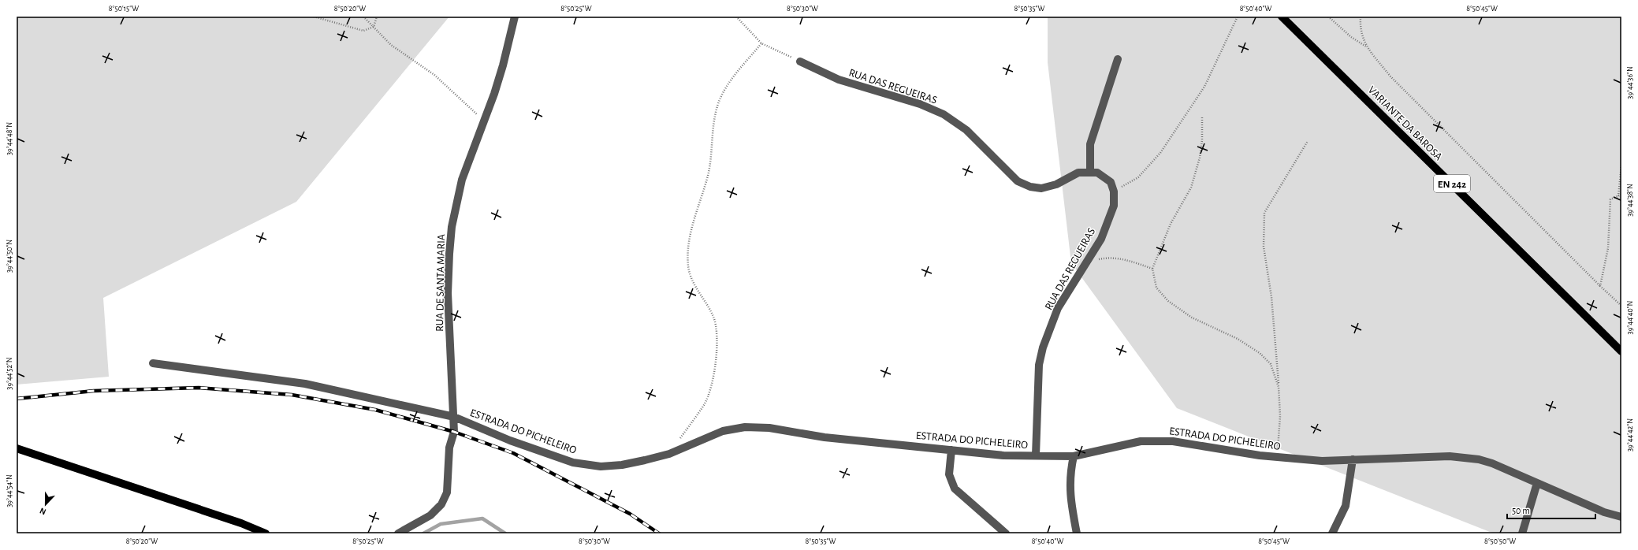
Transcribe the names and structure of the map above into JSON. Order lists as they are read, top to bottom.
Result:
{
  "streets": {
    "main road": ["VARIANTE DA BAROSA", "EN 242"],
    "street": ["RUA DAS REGUEIRAS", "RUA DE SANTA MARIA", "ESTRADA DO PICHELEIRO"]
  },
  "crossings": [
    ["RUA DAS REGUEIRAS", "ESTRADA DO PICHELEIRO"],
    ["RUA DE SANTA MARIA", "ESTRADA DO PICHELEIRO"]
  ],
  "scale_bar": "50 m",
  "north": "bottom",
  "coordinates": [
    "8°50'15\"W",
    "8°50'20\"W",
    "8°50'25\"W",
    "8°50'30\"W",
    "8°50'35\"W",
    "8°50'40\"W",
    "8°50'45\"W",
    "39°44'36\"N",
    "39°44'48\"N",
    "39°44'38\"N",
    "39°44'50\"N",
    "39°44'40\"N",
    "39°44'52\"N",
    "39°44'42\"N",
    "39°44'54\"N",
    "8°50'50\"W"
  ]
}
